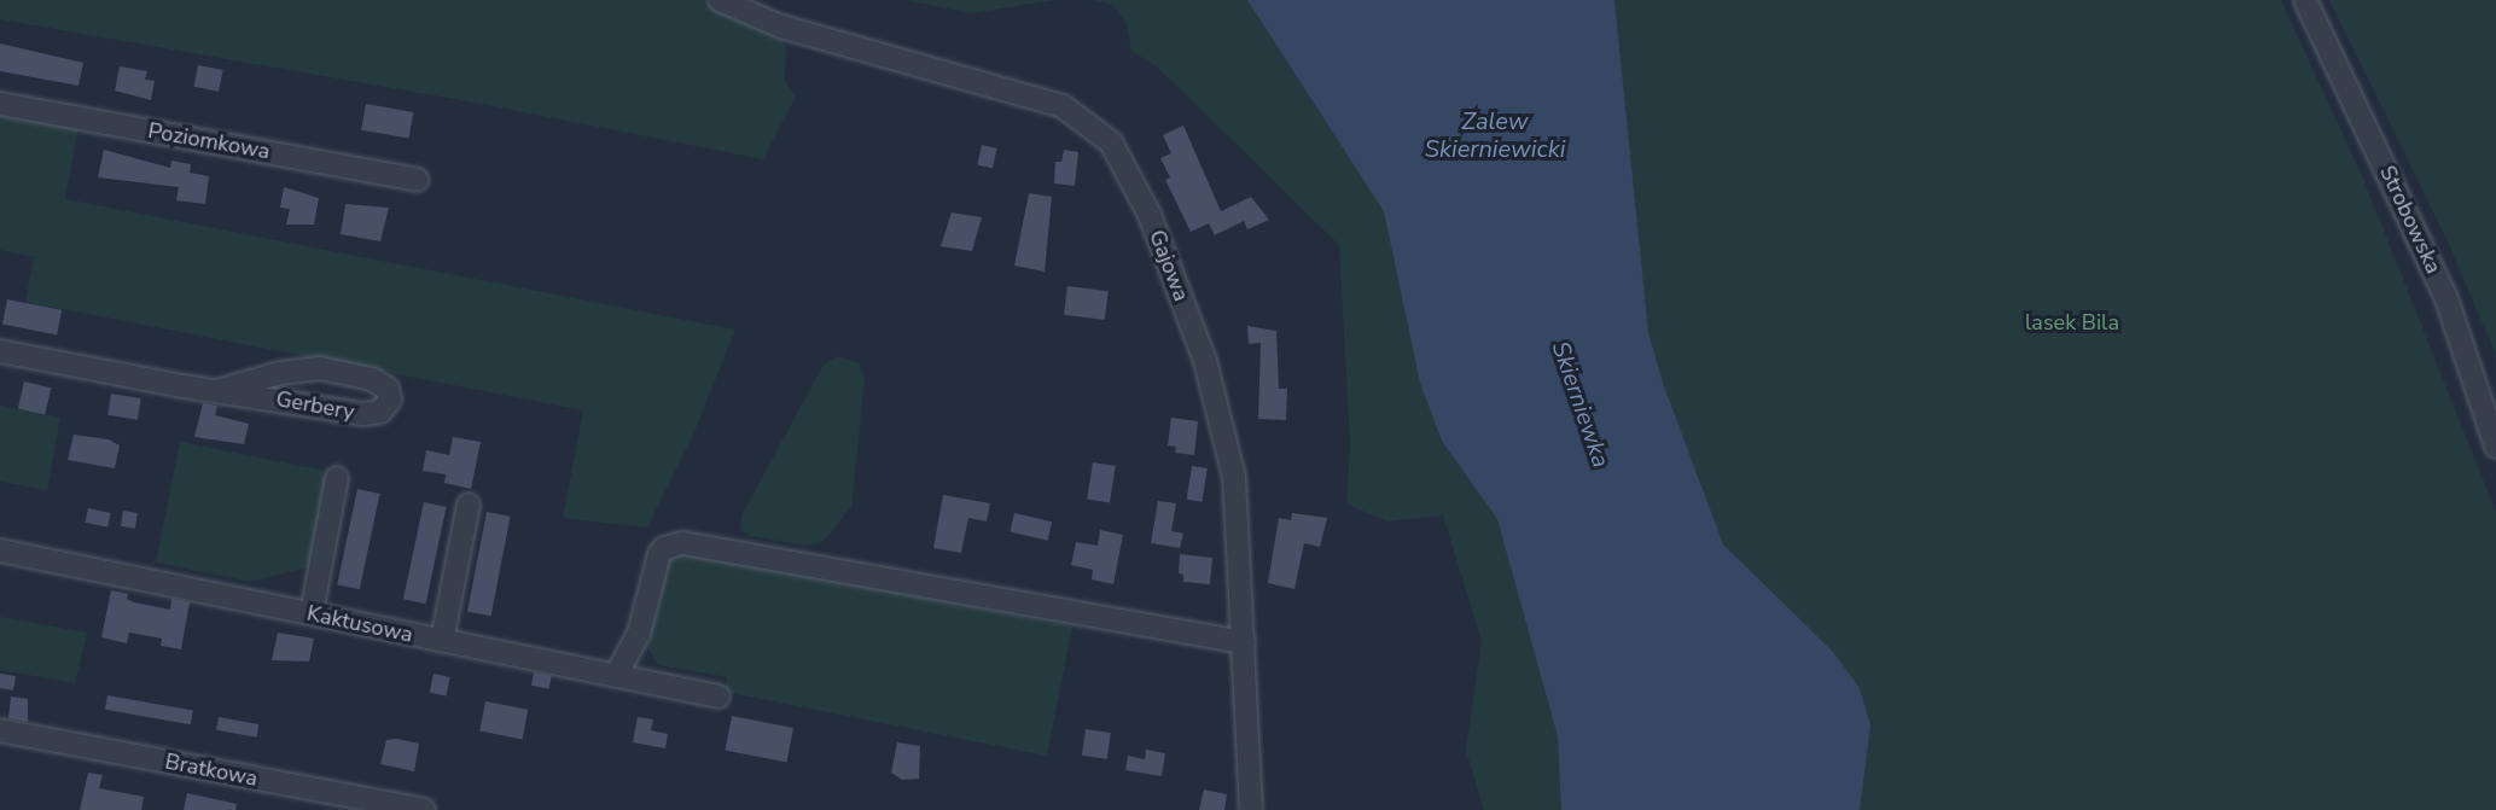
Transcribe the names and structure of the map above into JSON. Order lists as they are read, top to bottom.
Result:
{
  "streets": {
    "street": [
      "Poziomkowa",
      "Strobowska",
      "Gajowa",
      "Gerbery",
      "Kaktusowa",
      "Bratkowa"
    ]
  },
  "water": ["Zalew Skierniewicki", "Skierniewka"],
  "parks": ["lasek Bila"]
}
